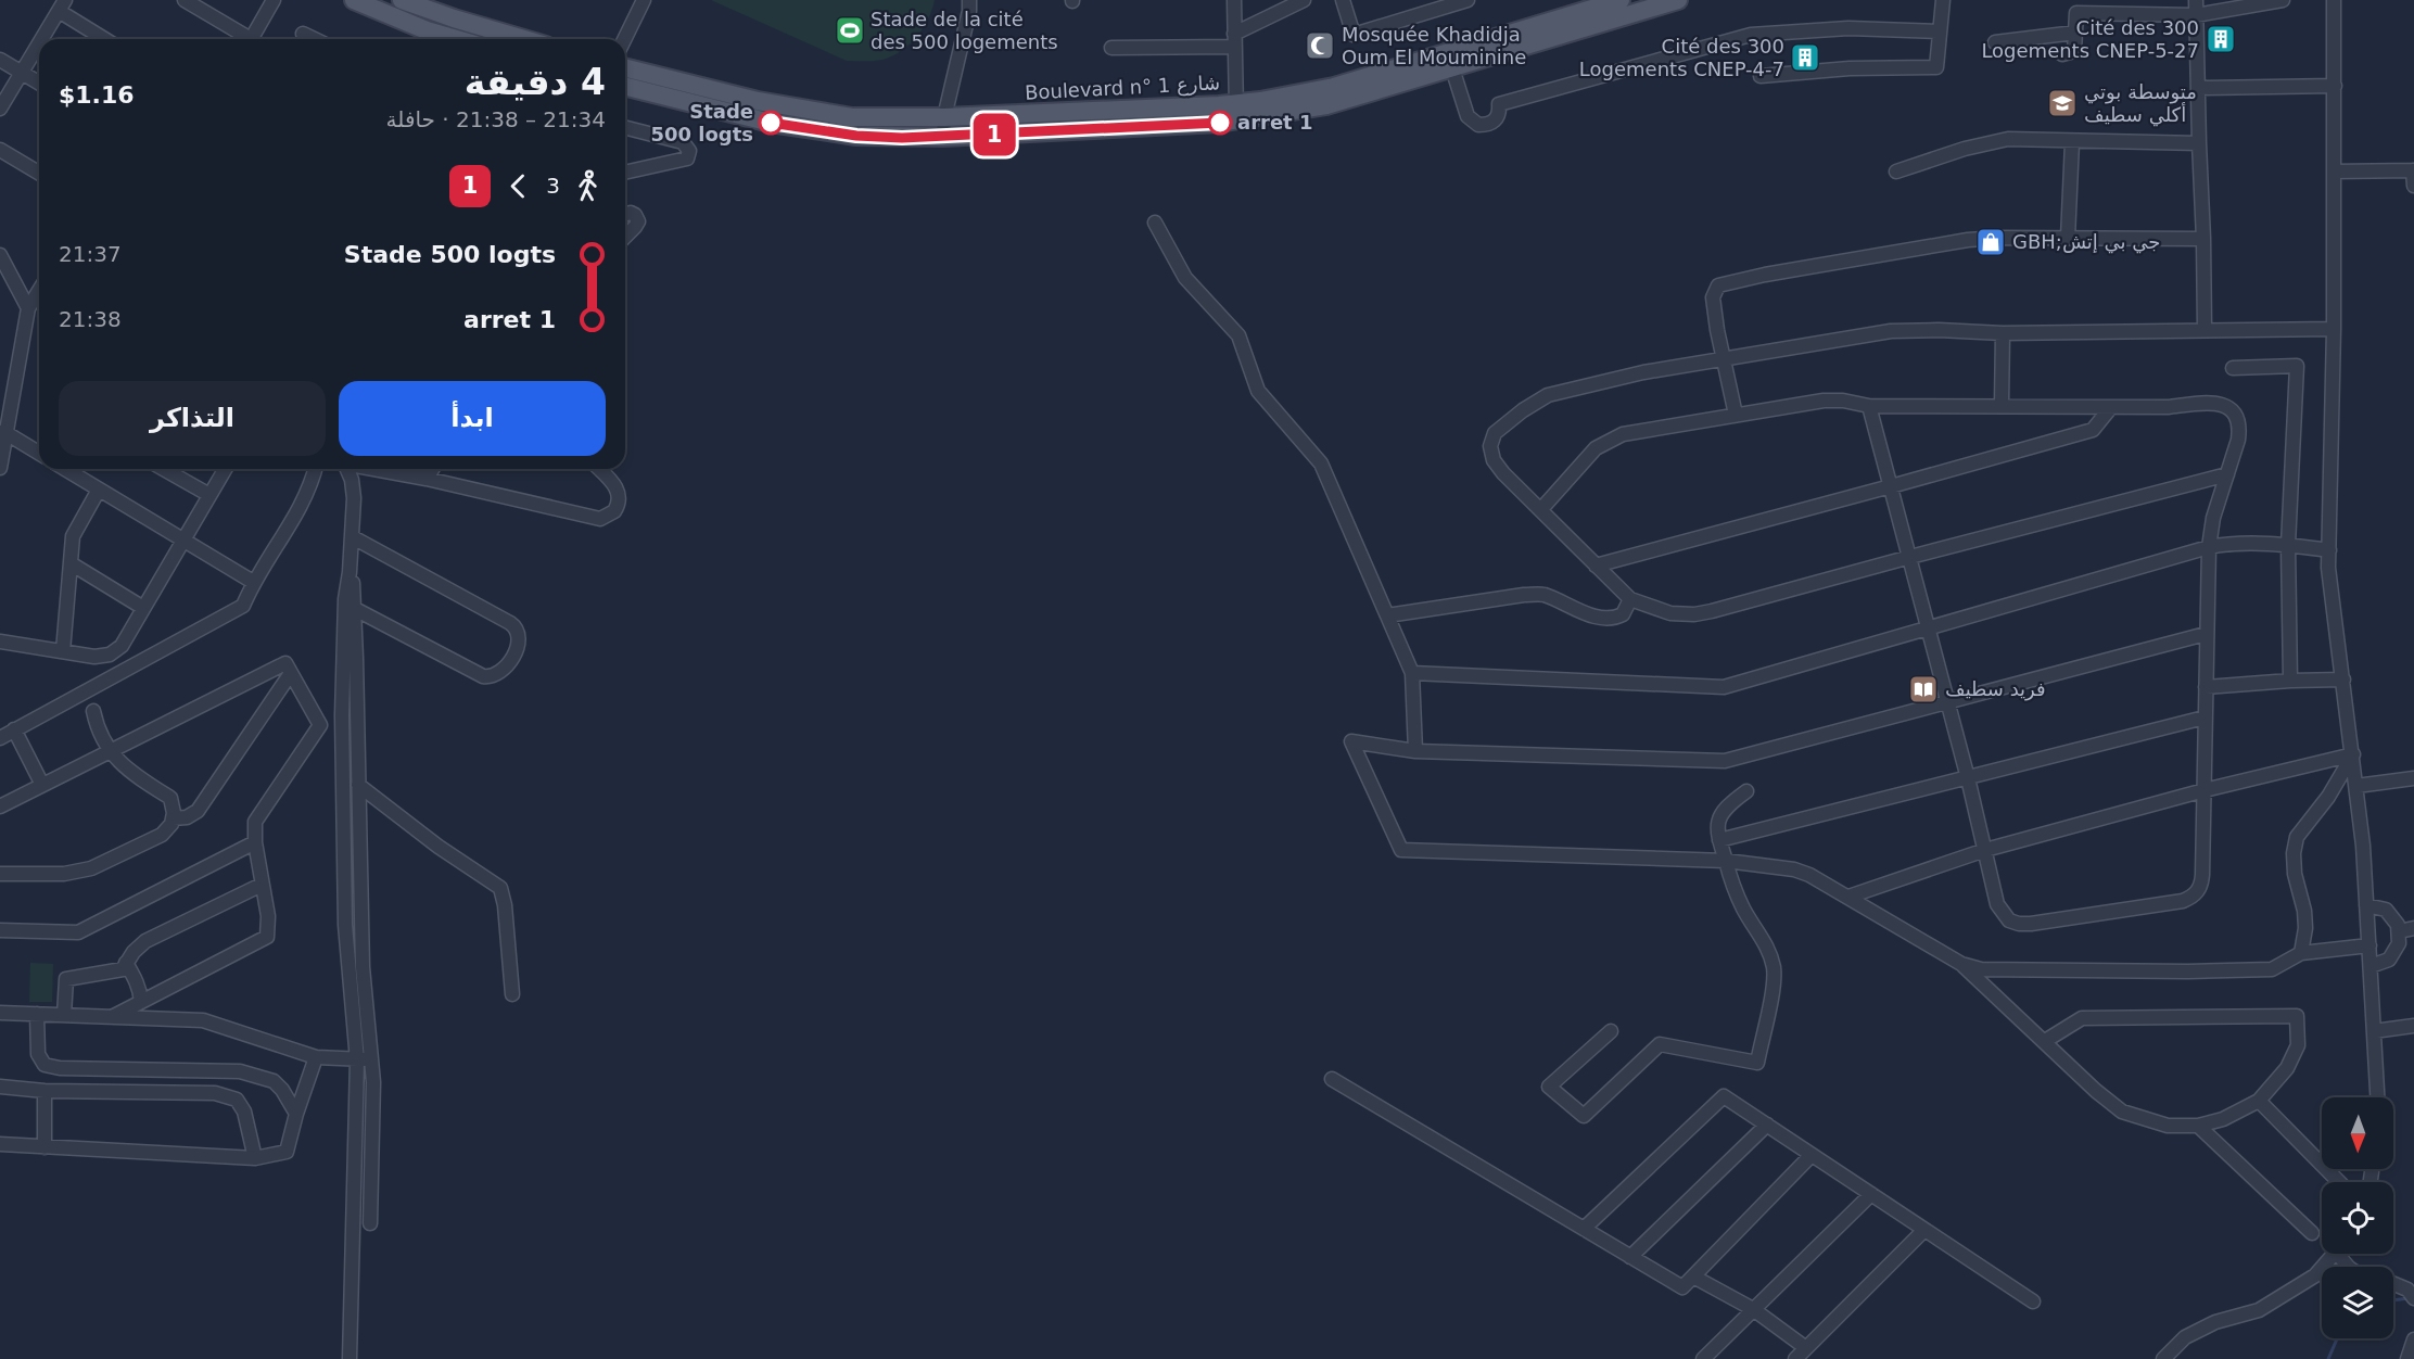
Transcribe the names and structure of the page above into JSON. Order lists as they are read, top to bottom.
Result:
{
  "streets": {
    "main road": ["Boulevard n° شارع 1"]
  },
  "places": {
    "sports": ["Stade de la cité des 500 logements"],
    "building": ["Cité des 300 Logements CNEP-5-27", "Cité des 300 Logements CNEP-4-7"],
    "mosque": ["Mosquée Khadidja Oum El Mouminine"],
    "school or university": ["متوسطة بوتي أكلي سطيف"],
    "other": ["Stade 500 logts", "arret 1"],
    "shop": ["GBH;جي بي إتش"],
    "library": ["فريد سطيف"]
  },
  "lines": ["bus line 1"],
  "north": "bottom",
  "page": {
    "on_map": "1",
    "heading": ["4 دقيقة", "21:34 – 21:38 · حافلة", "$1.16"],
    "legs": ["3", "1"],
    "list": [
      {
        "name": "Stade 500 logts",
        "value": "21:37"
      },
      {
        "name": "arret 1",
        "value": "21:38"
      }
    ],
    "buttons": ["ابدأ", "التذاكر"]
  }
}
